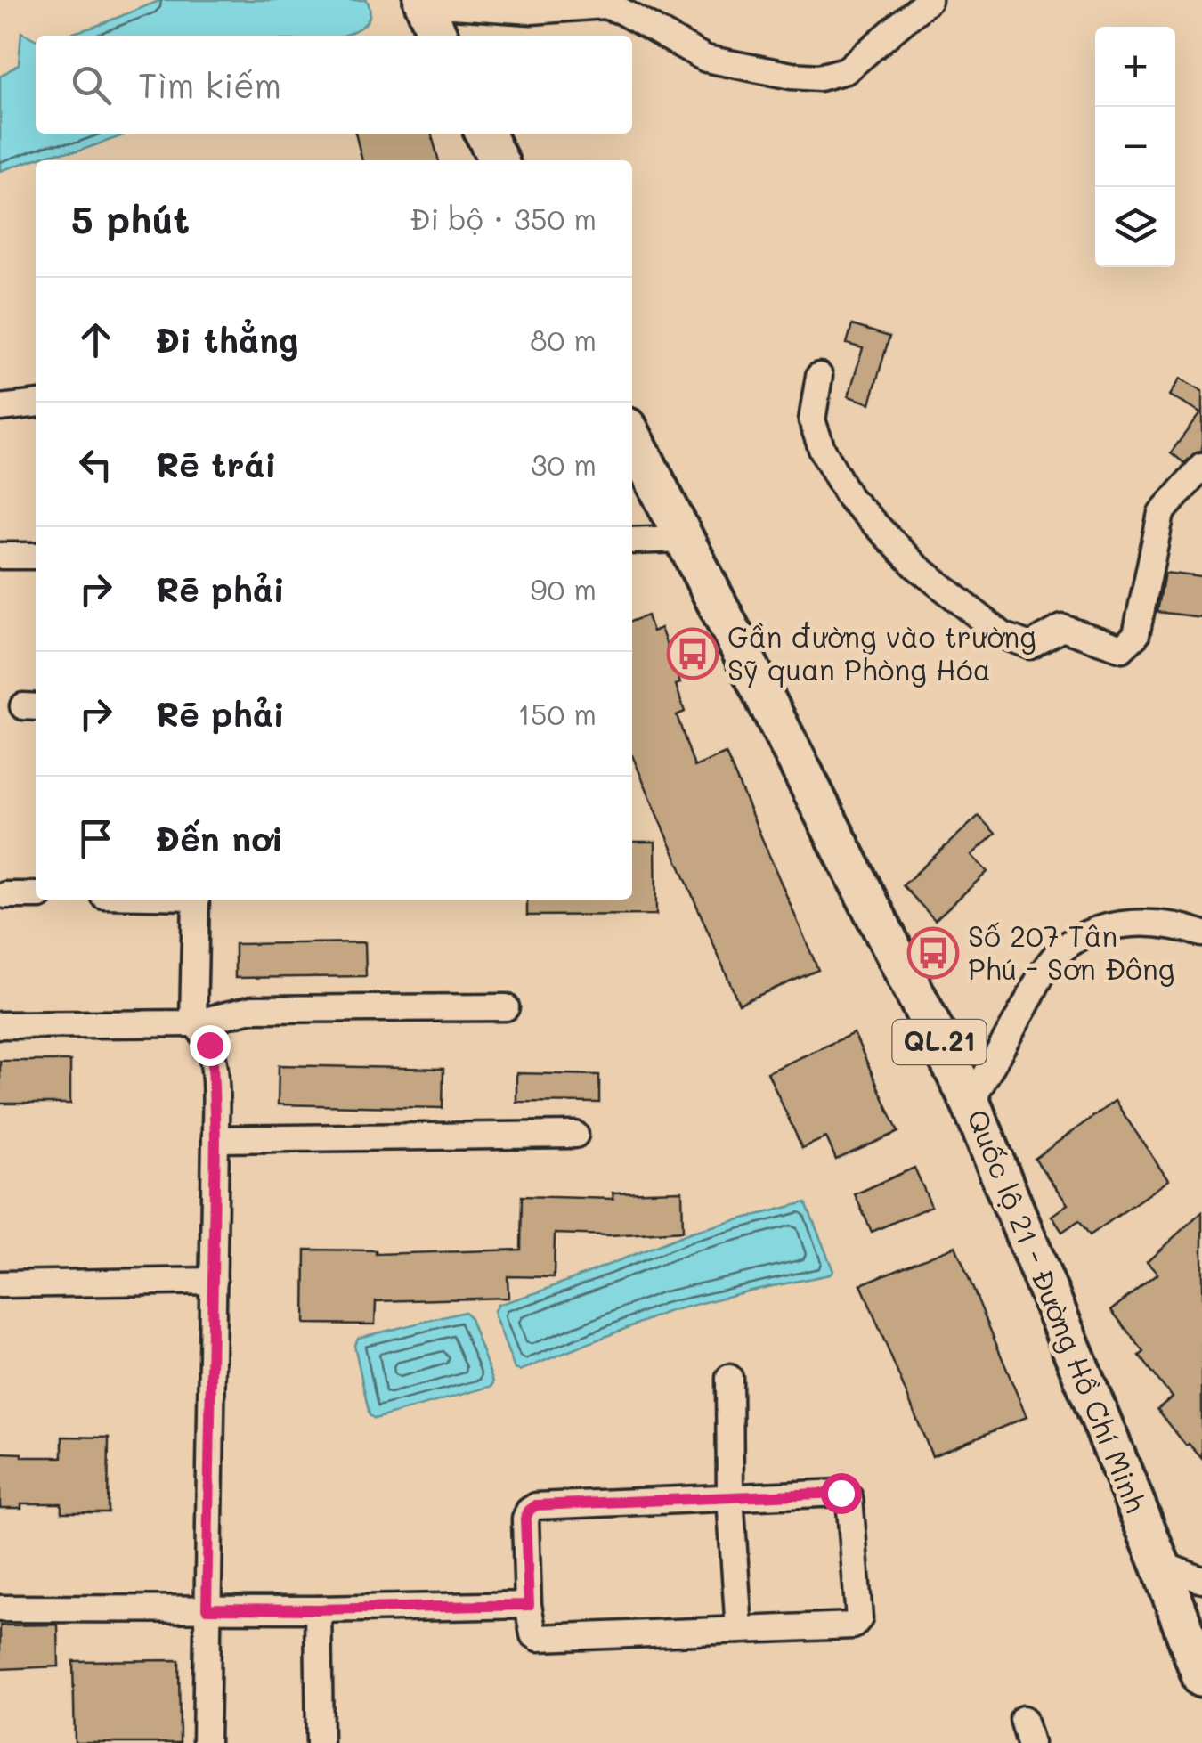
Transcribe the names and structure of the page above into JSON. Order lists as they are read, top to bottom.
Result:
{
  "streets": {
    "highway": ["QL.21", "Quốc lộ 21 - Đường Hồ Chí Minh"]
  },
  "places": {
    "bus stop": ["Gần đường vào trường Sỹ quan Phòng Hóa", "Số 207 Tân Phú - Sơn Đông"]
  },
  "page": {
    "map_buttons": ["+", "−"],
    "search": "Tìm kiếm",
    "heading": ["5 phút", "Đi bộ · 350 m"],
    "list": [
      ["Đi thẳng", "80 m"],
      ["Rẽ trái", "30 m"],
      ["Rẽ phải", "90 m"],
      ["Rẽ phải", "150 m"],
      "Đến nơi"
    ]
  }
}
